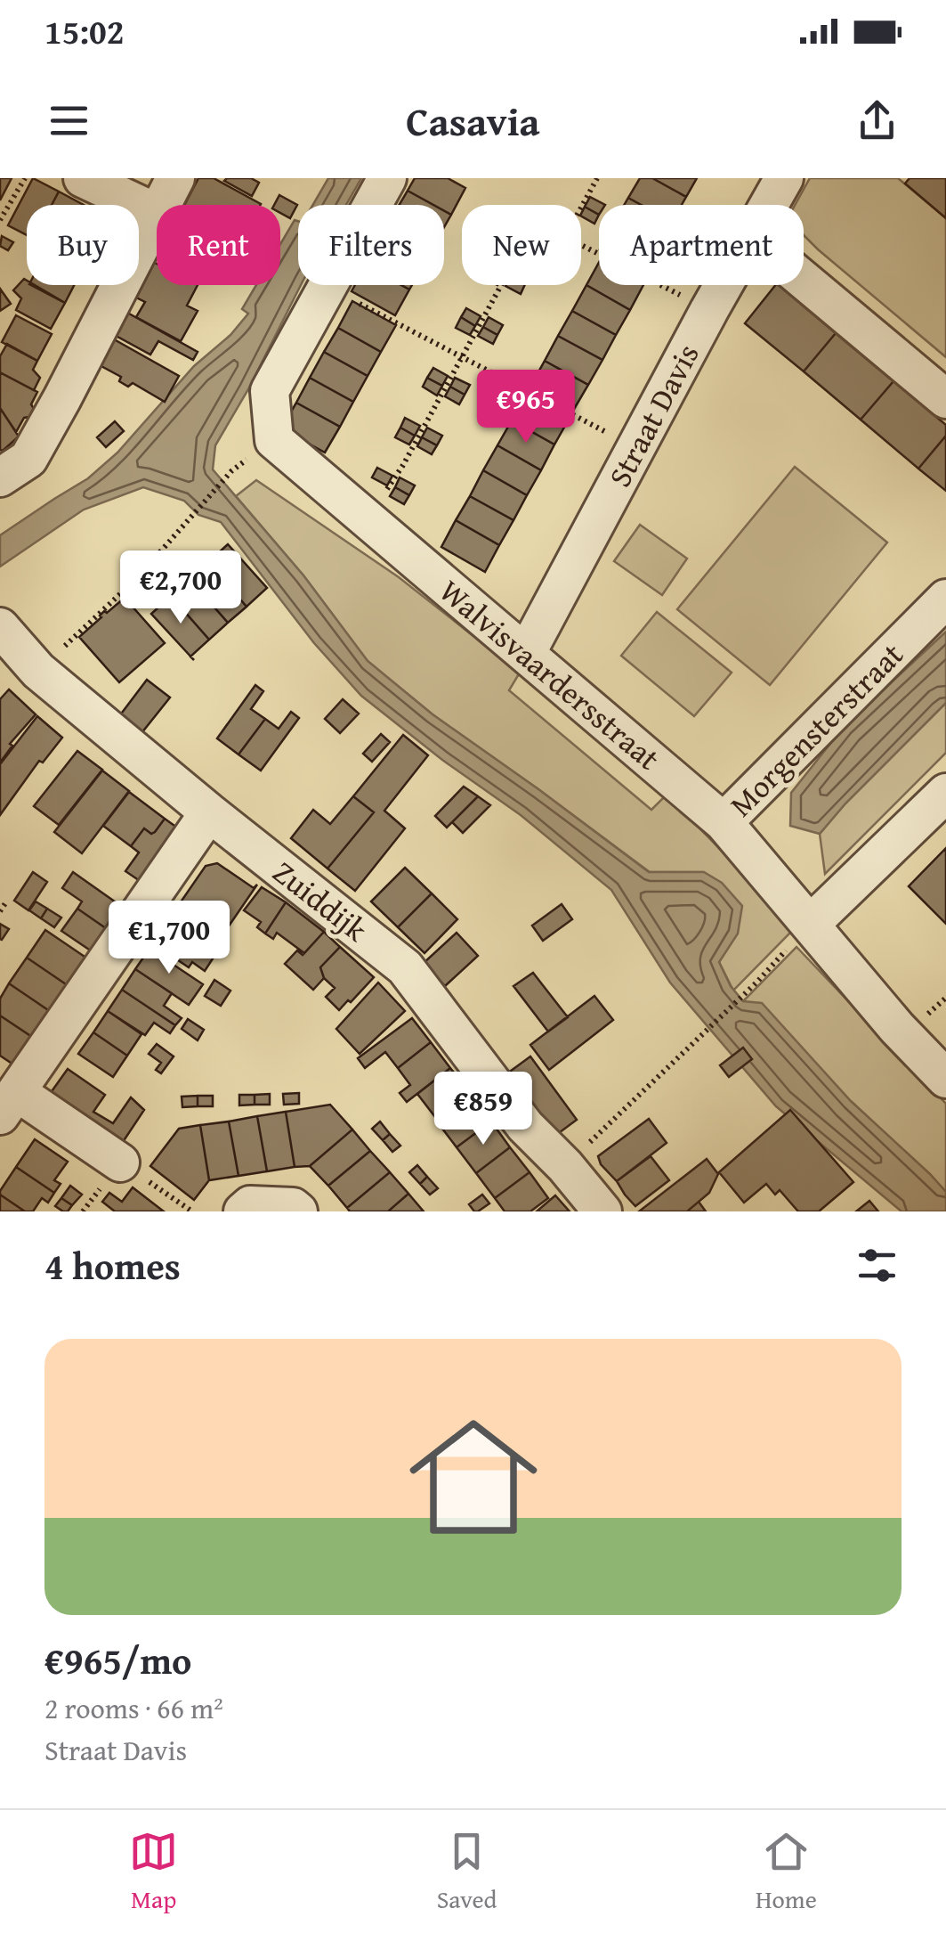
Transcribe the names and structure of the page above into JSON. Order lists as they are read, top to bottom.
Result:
{
  "streets": {
    "street": [
      "Straat Davis",
      "Walvisvaardersstraat",
      "Morgensterstraat",
      "Zuiddijk"
    ]
  },
  "crossings": [
    ["Straat Davis", "Walvisvaardersstraat"],
    ["Walvisvaardersstraat", "Morgensterstraat"]
  ],
  "page": {
    "status": "15:02",
    "header": "Casavia",
    "chip": [
      "Buy",
      "Rent",
      "Filters",
      "New",
      "Apartment"
    ],
    "price": [
      "€965",
      "€2,700",
      "€1,700",
      "€859"
    ],
    "heading": "4 homes",
    "list": [
      {
        "name": "€965/mo",
        "note": "2 rooms · 66 m² · Straat Davis"
      }
    ],
    "tabs": ["Map", "Saved", "Home"]
  }
}
